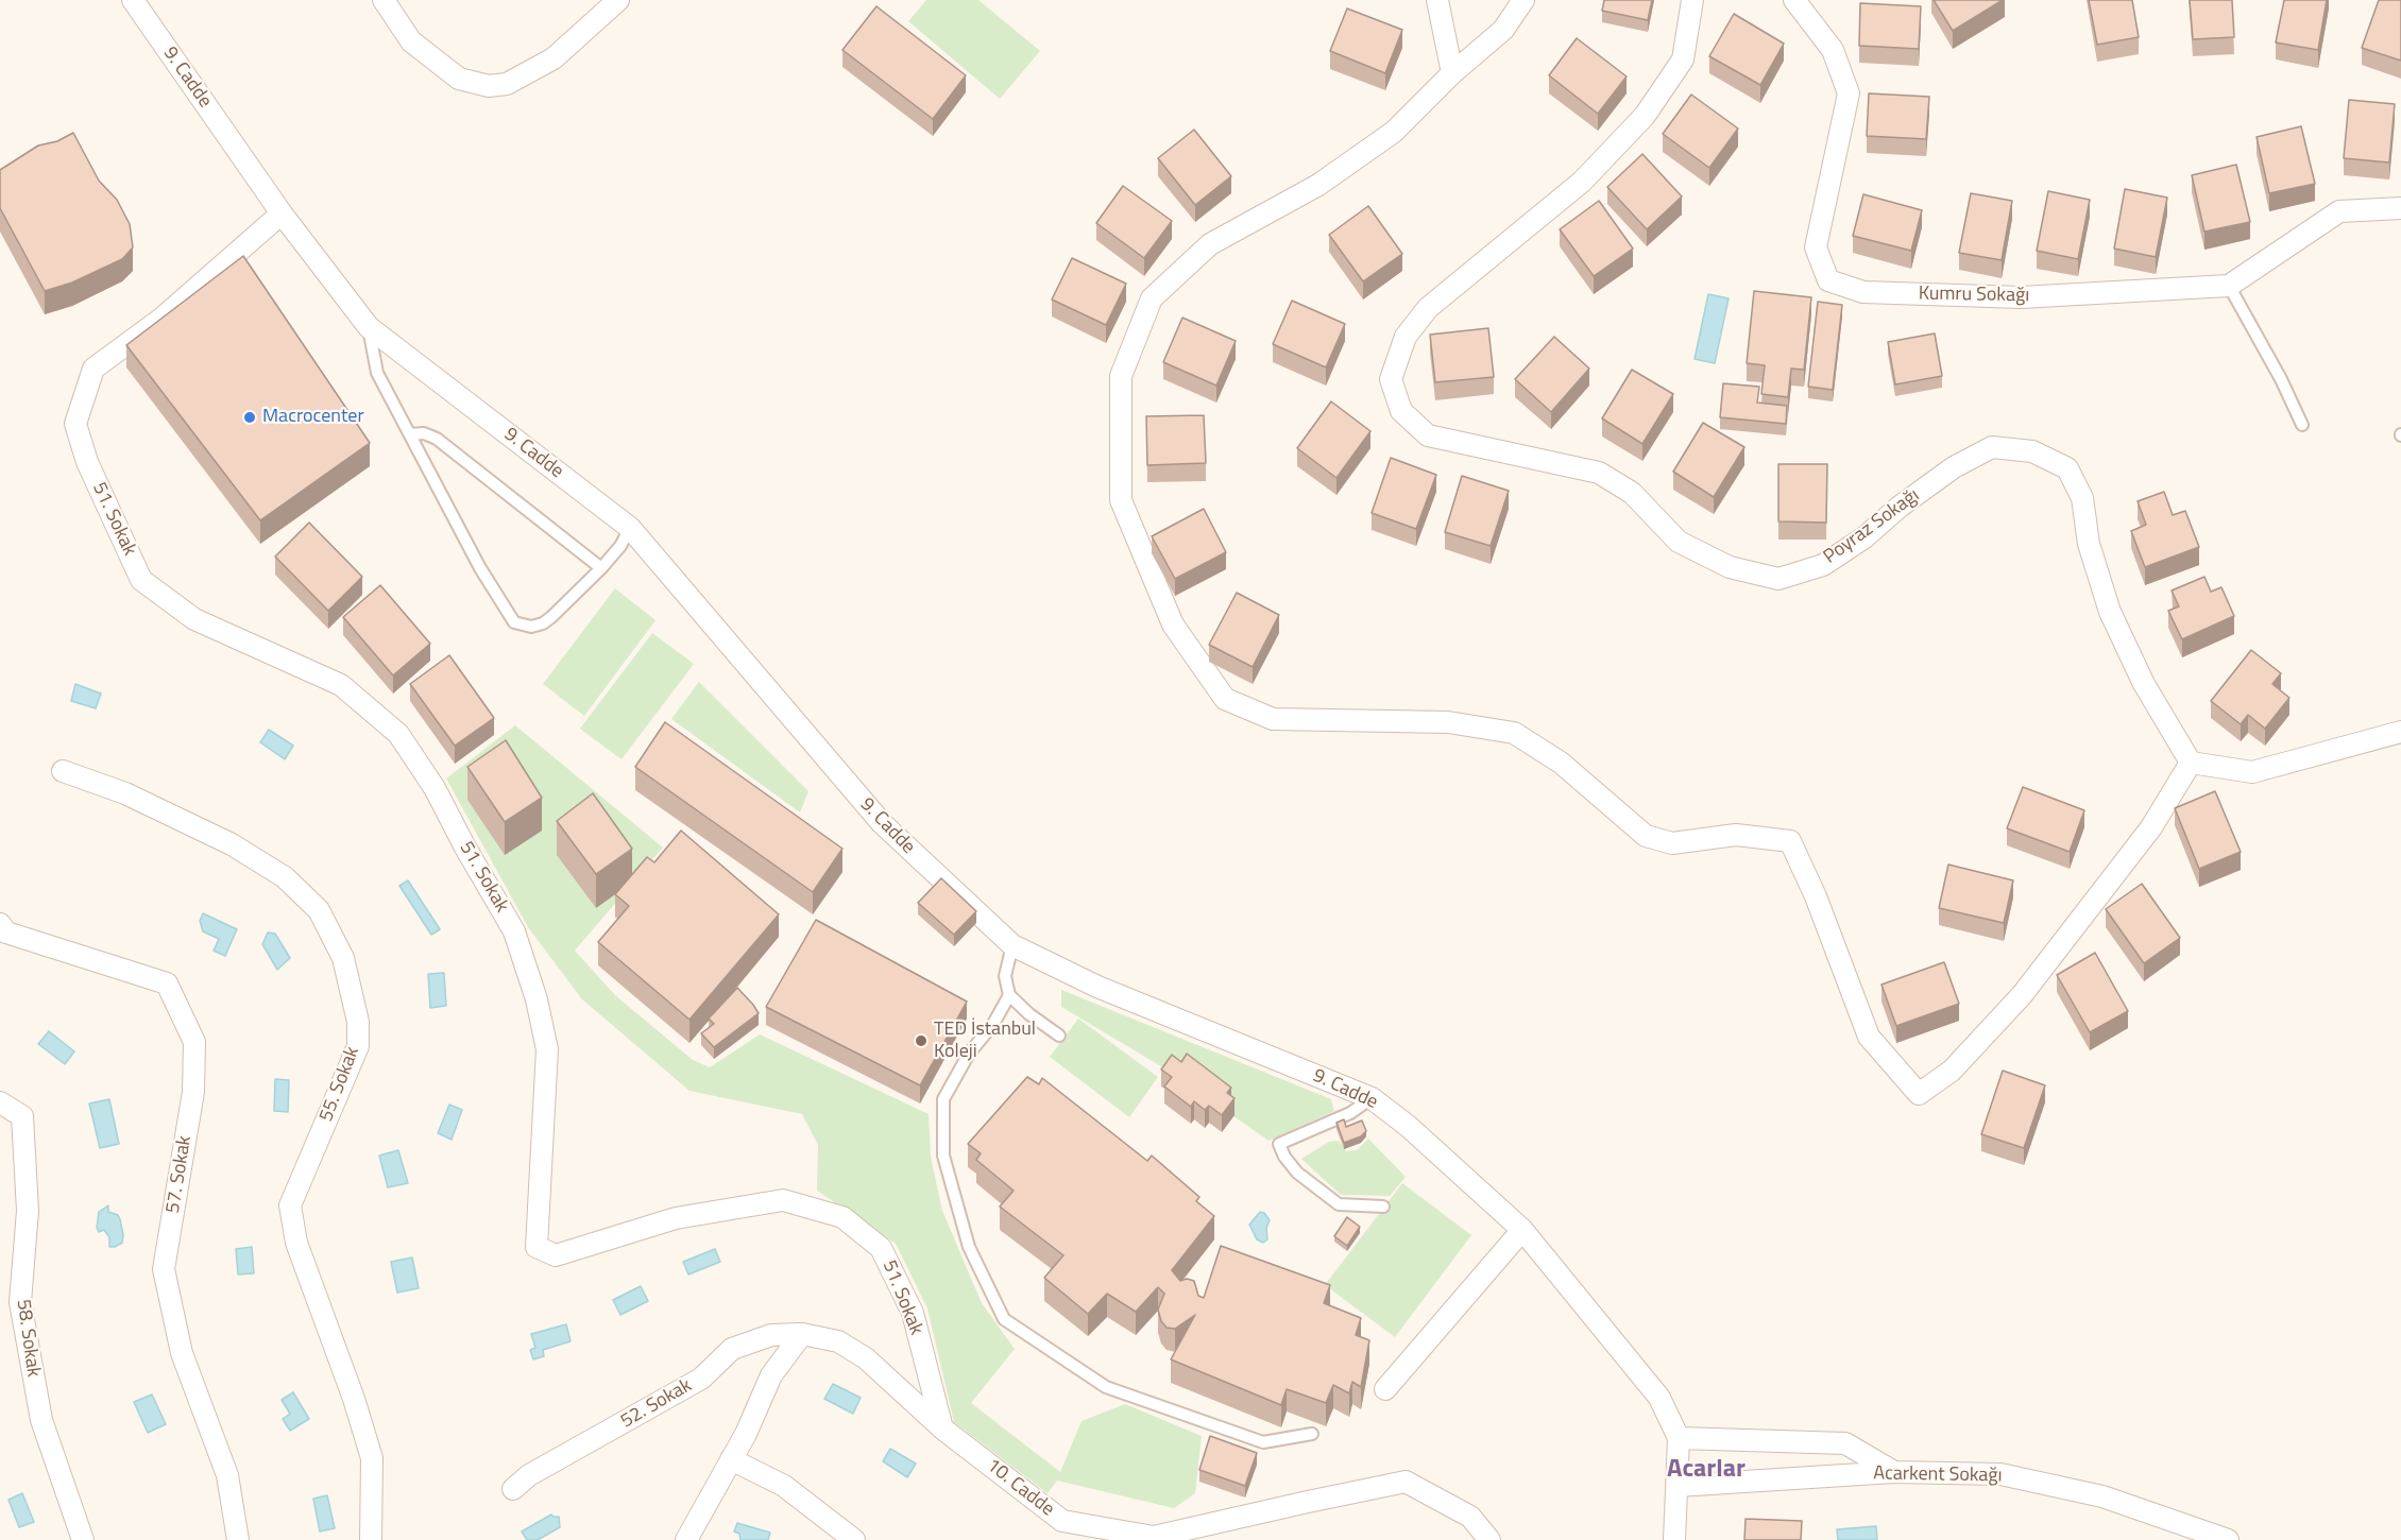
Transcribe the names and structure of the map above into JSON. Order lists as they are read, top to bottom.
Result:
{
  "streets": {
    "street": [
      "9. Cadde",
      "Kumru Sokağı",
      "51. Sokak",
      "Poyraz Sokağı",
      "55. Sokak",
      "57. Sokak",
      "58. Sokak",
      "52. Sokak",
      "Acarkent Sokağı",
      "10. Cadde"
    ]
  },
  "crossings": [
    ["9. Cadde", "51. Sokak"],
    ["9. Cadde", "Acarkent Sokağı"],
    ["51. Sokak", "10. Cadde"],
    ["52. Sokak", "10. Cadde"]
  ],
  "districts": ["Acarlar"],
  "places": ["Macrocenter", "TED İstanbul Koleji"]
}
